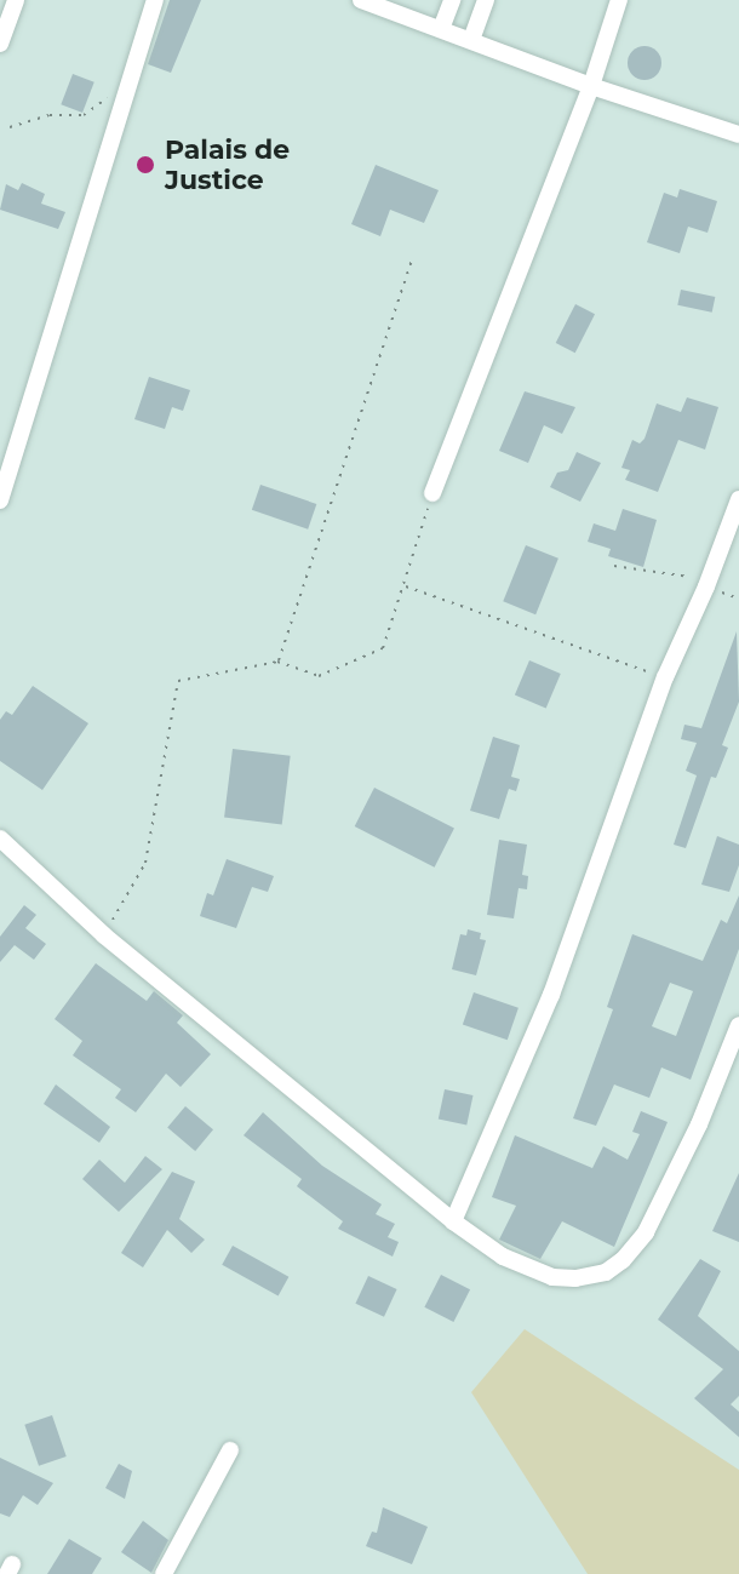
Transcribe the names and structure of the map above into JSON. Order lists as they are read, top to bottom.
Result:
{
  "places": ["Palais de Justice"]
}
